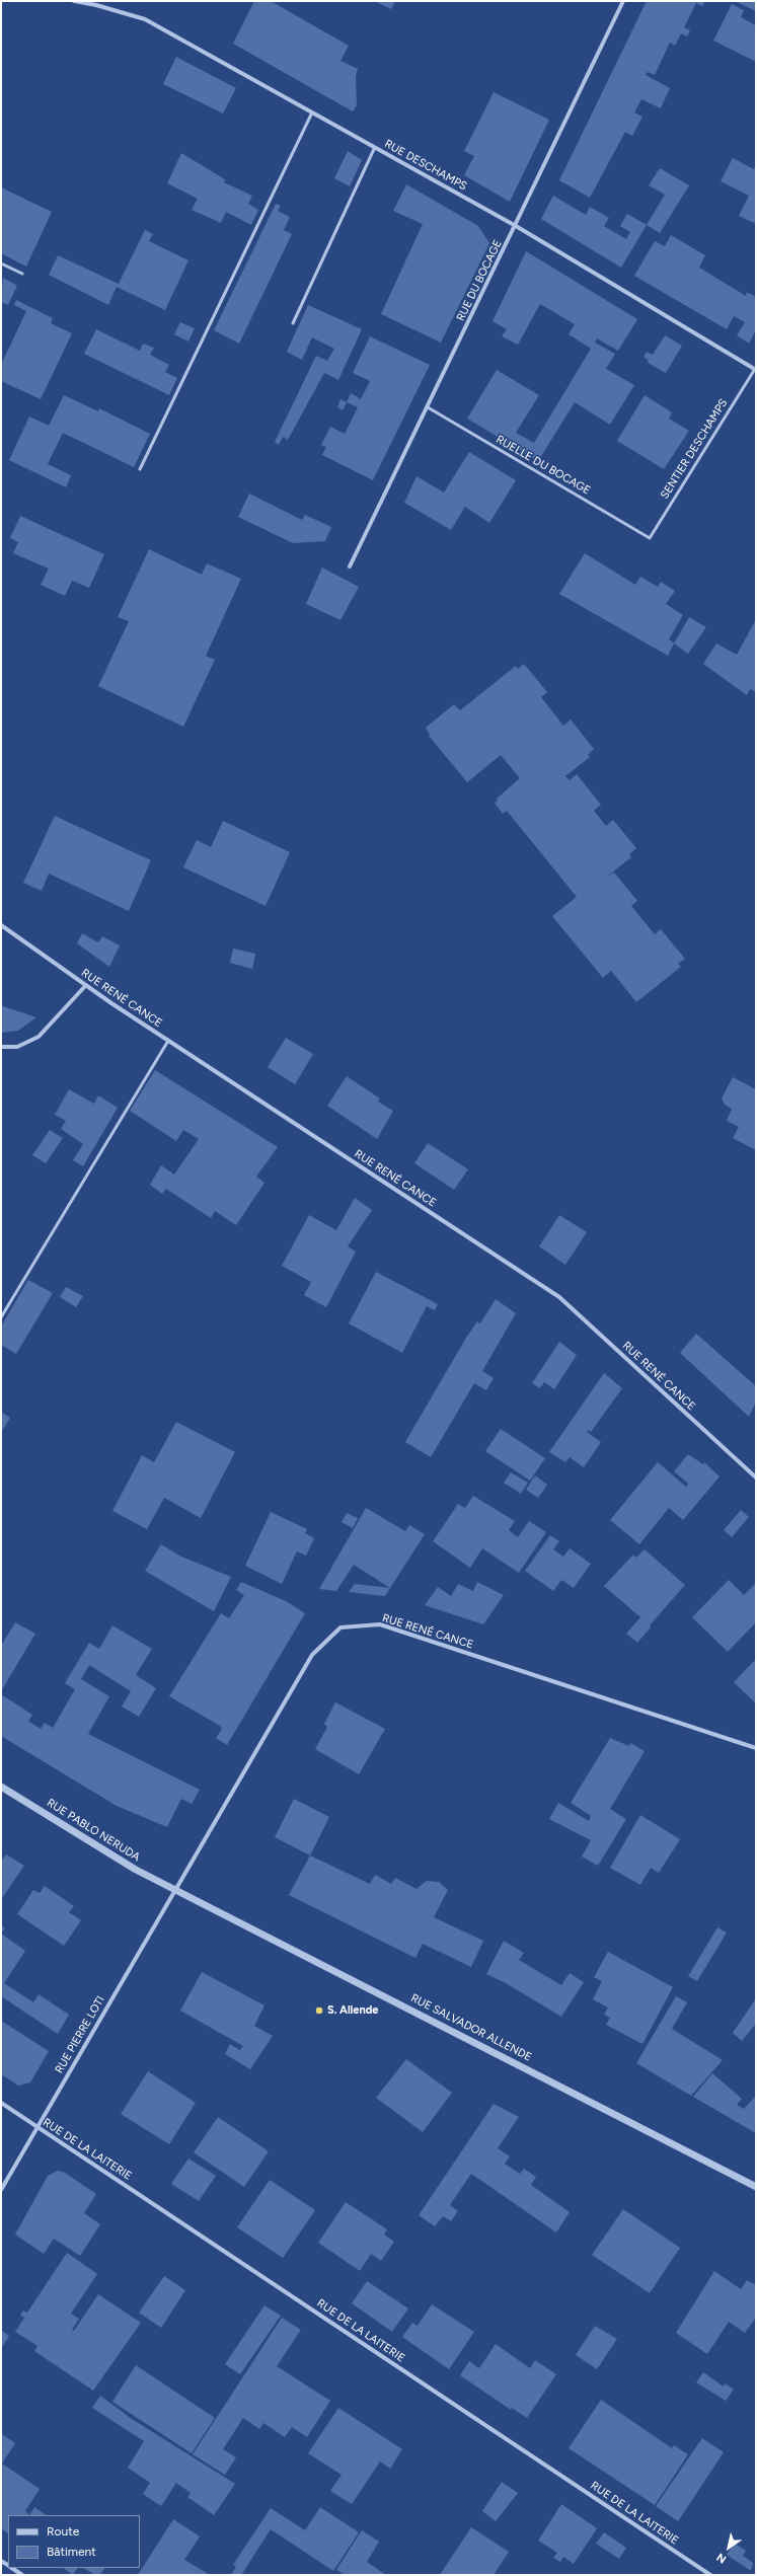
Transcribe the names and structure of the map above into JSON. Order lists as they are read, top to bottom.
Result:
{
  "streets": {
    "street": [
      "RUE DESCHAMPS",
      "RUE DU BOCAGE",
      "RUE RENÉ CANCE",
      "RUE PABLO NERUDA",
      "RUE SALVADOR ALLENDE",
      "RUE PIERRE LOTI",
      "RUE DE LA LAITERIE"
    ],
    "lane": ["SENTIER DESCHAMPS", "RUELLE DU BOCAGE"]
  },
  "crossings": [
    ["RUE DESCHAMPS", "RUE DU BOCAGE"],
    ["RUE DESCHAMPS", "SENTIER DESCHAMPS"],
    ["RUE DU BOCAGE", "RUELLE DU BOCAGE"],
    ["SENTIER DESCHAMPS", "RUELLE DU BOCAGE"],
    ["RUE RENÉ CANCE", "RUE PABLO NERUDA"],
    ["RUE RENÉ CANCE", "RUE SALVADOR ALLENDE"],
    ["RUE RENÉ CANCE", "RUE PIERRE LOTI"],
    ["RUE PABLO NERUDA", "RUE SALVADOR ALLENDE"],
    ["RUE PABLO NERUDA", "RUE PIERRE LOTI"],
    ["RUE SALVADOR ALLENDE", "RUE PIERRE LOTI"],
    ["RUE PIERRE LOTI", "RUE DE LA LAITERIE"]
  ],
  "places": ["S. Allende"],
  "legend": ["Route", "Bâtiment"],
  "north": "bottom left"
}
